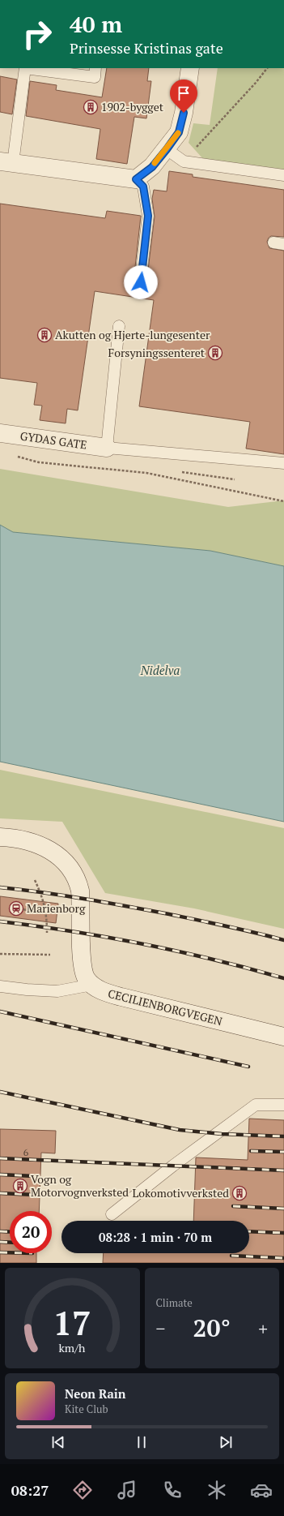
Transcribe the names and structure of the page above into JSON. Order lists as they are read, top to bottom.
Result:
{
  "streets": {
    "street": ["GYDAS GATE", "CECILIENBORGVEGEN"]
  },
  "water": ["Nidelva"],
  "places": {
    "building": [
      "1902-bygget",
      "Akutten og Hjerte-lungesenter",
      "Forsyningssenteret",
      "Vogn og Motorvognverksted",
      "Lokomotivverksted"
    ],
    "station": ["Marienborg"]
  },
  "house_numbers": ["6"],
  "page": {
    "turn": ["40 m", "Prinsesse Kristinas gate"],
    "limit": "20",
    "trip": "08:28 · 1 min · 70 m",
    "tile": "Climate",
    "heat": ["−", "20°", "+"],
    "song": ["Neon Rain", "Kite Club"],
    "tabs": "08:27",
    "gauge": ["17", "km/h"]
  }
}
